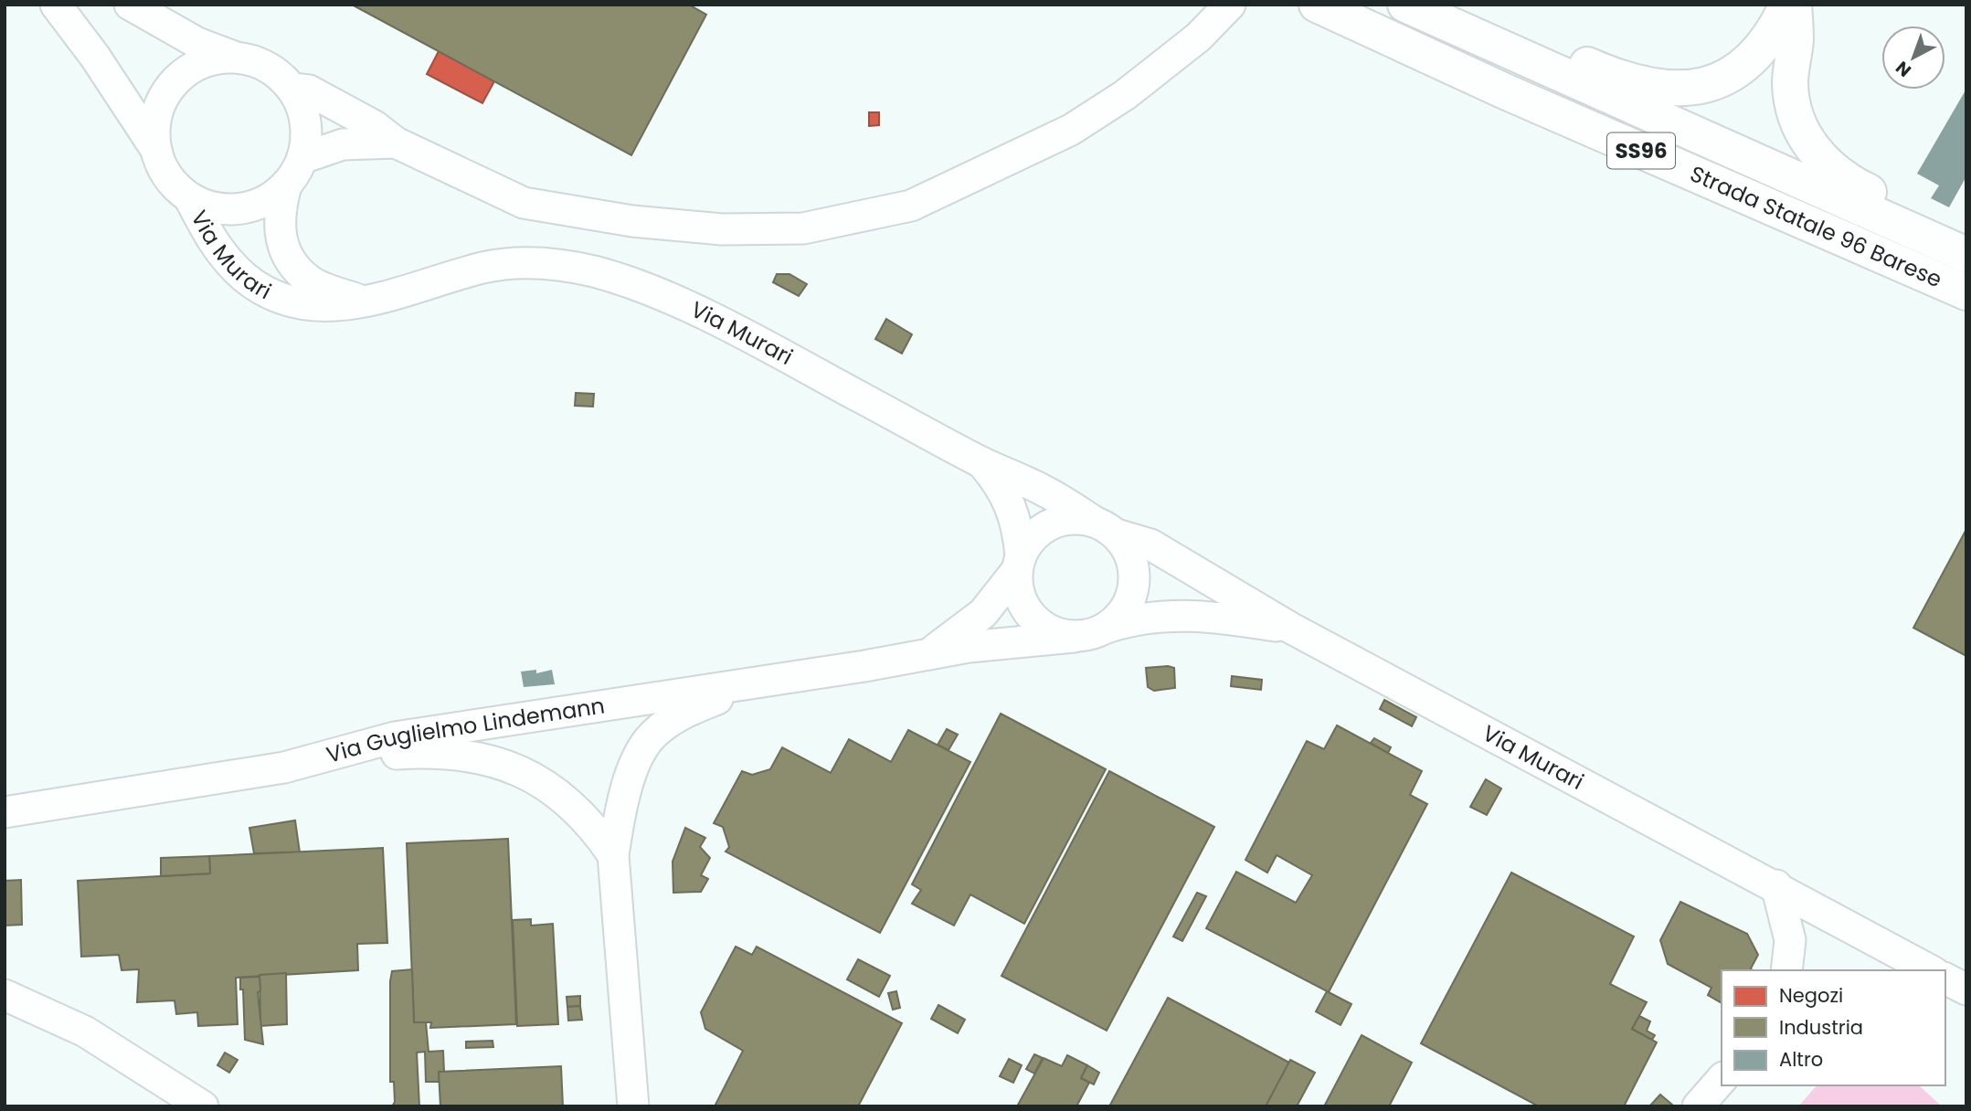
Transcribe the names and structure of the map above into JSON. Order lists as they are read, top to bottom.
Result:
{
  "streets": {
    "main road": ["SS96", "Strada Statale 96 Barese"],
    "street": ["Via Murari", "Via Guglielmo Lindemann"]
  },
  "crossings": [
    ["Via Murari", "Via Guglielmo Lindemann"]
  ],
  "legend": ["Negozi", "Industria", "Altro"],
  "north": "bottom left"
}
